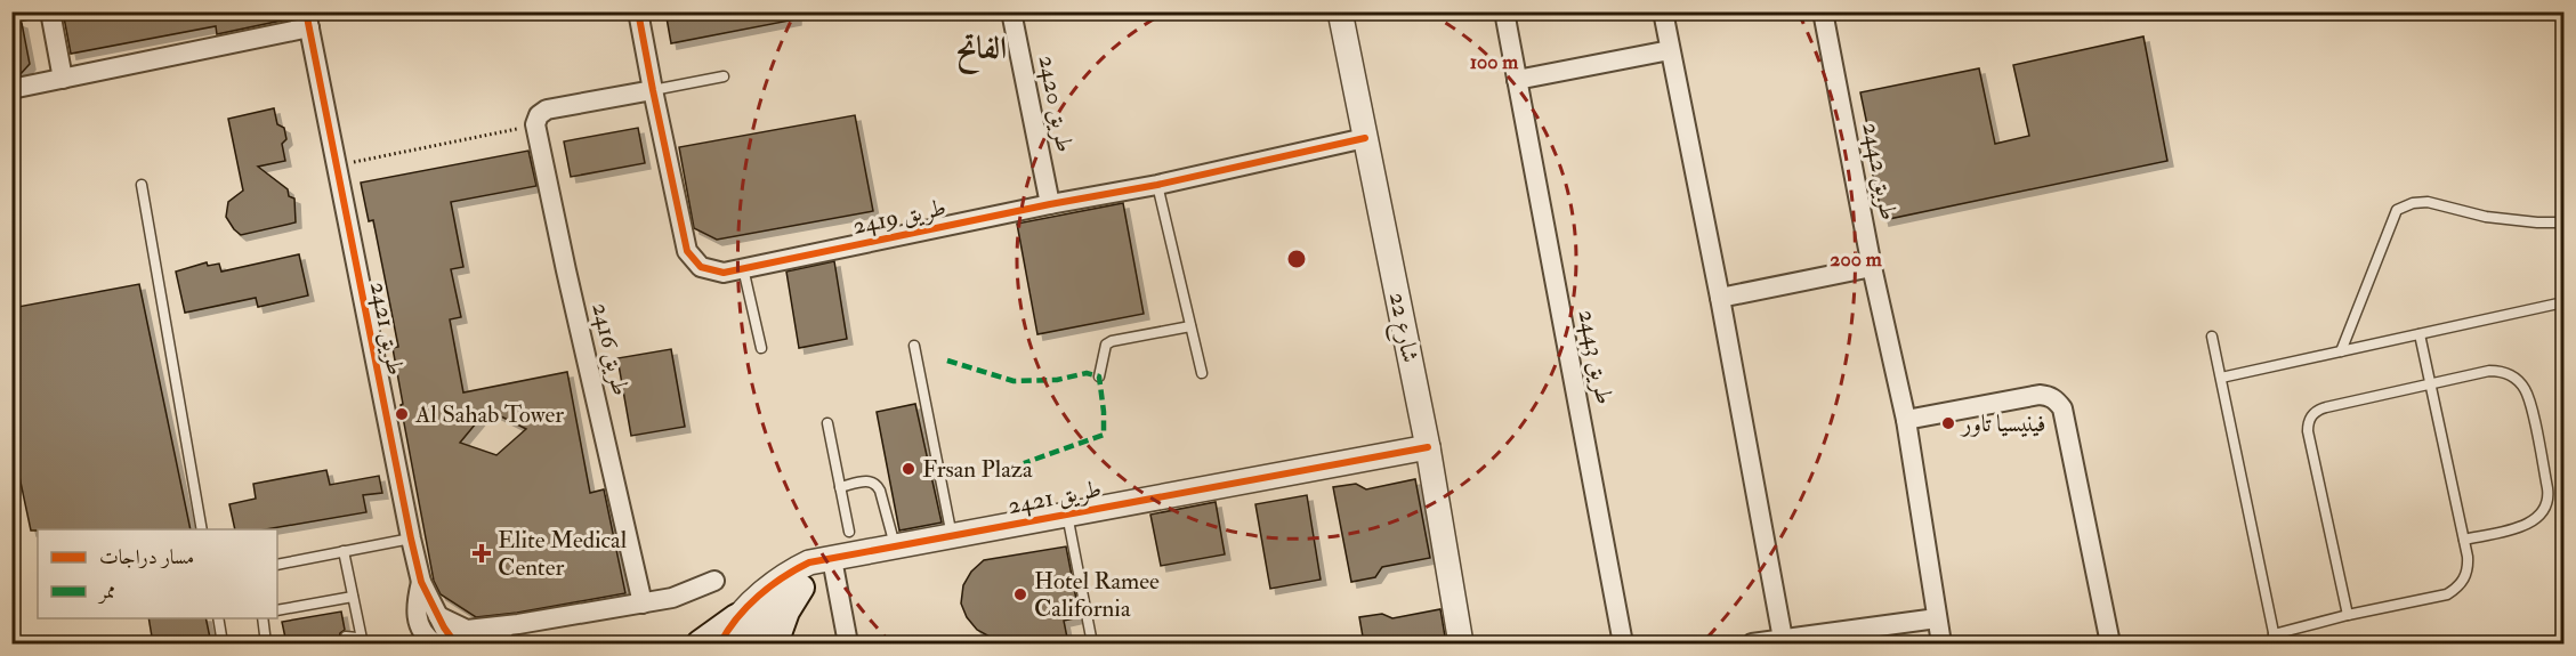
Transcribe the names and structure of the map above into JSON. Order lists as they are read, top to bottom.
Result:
{
  "streets": {
    "street": [
      "طريق 2420",
      "طريق 2442",
      "طريق 2419",
      "شارع 22",
      "طريق 2421",
      "طريق 2416",
      "طريق 2443"
    ]
  },
  "crossings": [
    ["طريق 2420", "طريق 2419"],
    ["طريق 2419", "شارع 22"],
    ["شارع 22", "طريق 2421"]
  ],
  "districts": ["الفاتح"],
  "places": {
    "other": [
      "Al Sahab Tower",
      "فينيسيا تاور",
      "Frsan Plaza",
      "Hotel Ramee California"
    ],
    "health": ["Elite Medical Center"]
  },
  "legend": ["مسار دراجات", "ممر"],
  "rings": ["100 m", "200 m"]
}
